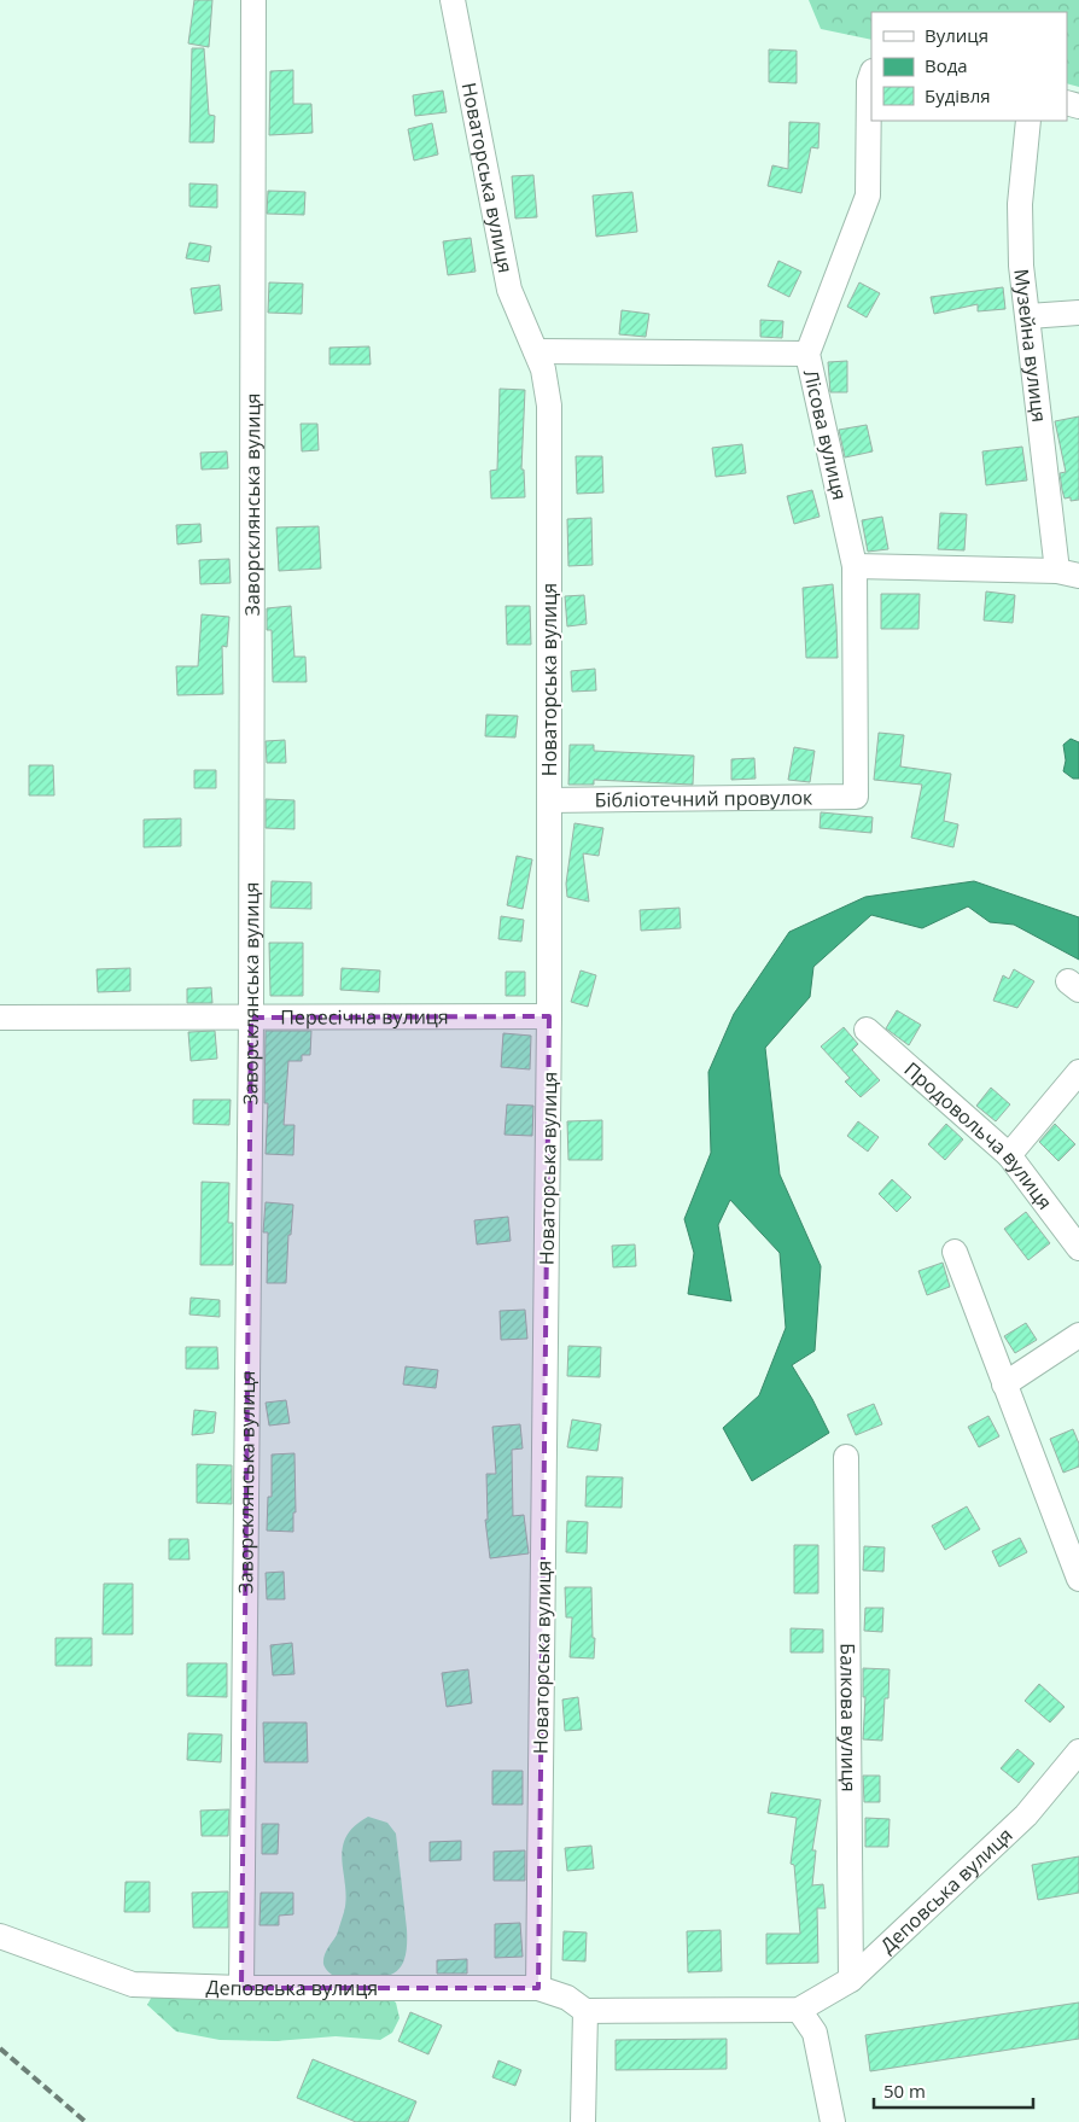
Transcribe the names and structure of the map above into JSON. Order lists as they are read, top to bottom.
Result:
{
  "streets": {
    "street": [
      "Новаторська вулиця",
      "Музейна вулиця",
      "Лісова вулиця",
      "Заворсклянська вулиця",
      "Бібліотечний провулок",
      "Пересічна вулиця",
      "Продовольча вулиця",
      "Балкова вулиця",
      "Деповська вулиця"
    ]
  },
  "crossings": [
    ["Новаторська вулиця", "Бібліотечний провулок"],
    ["Новаторська вулиця", "Пересічна вулиця"],
    ["Новаторська вулиця", "Деповська вулиця"],
    ["Музейна вулиця", "Лісова вулиця"],
    ["Лісова вулиця", "Бібліотечний провулок"],
    ["Заворсклянська вулиця", "Пересічна вулиця"],
    ["Заворсклянська вулиця", "Деповська вулиця"],
    ["Балкова вулиця", "Деповська вулиця"]
  ],
  "legend": ["Вулиця", "Вода", "Будівля"],
  "scale_bar": "50 m"
}
